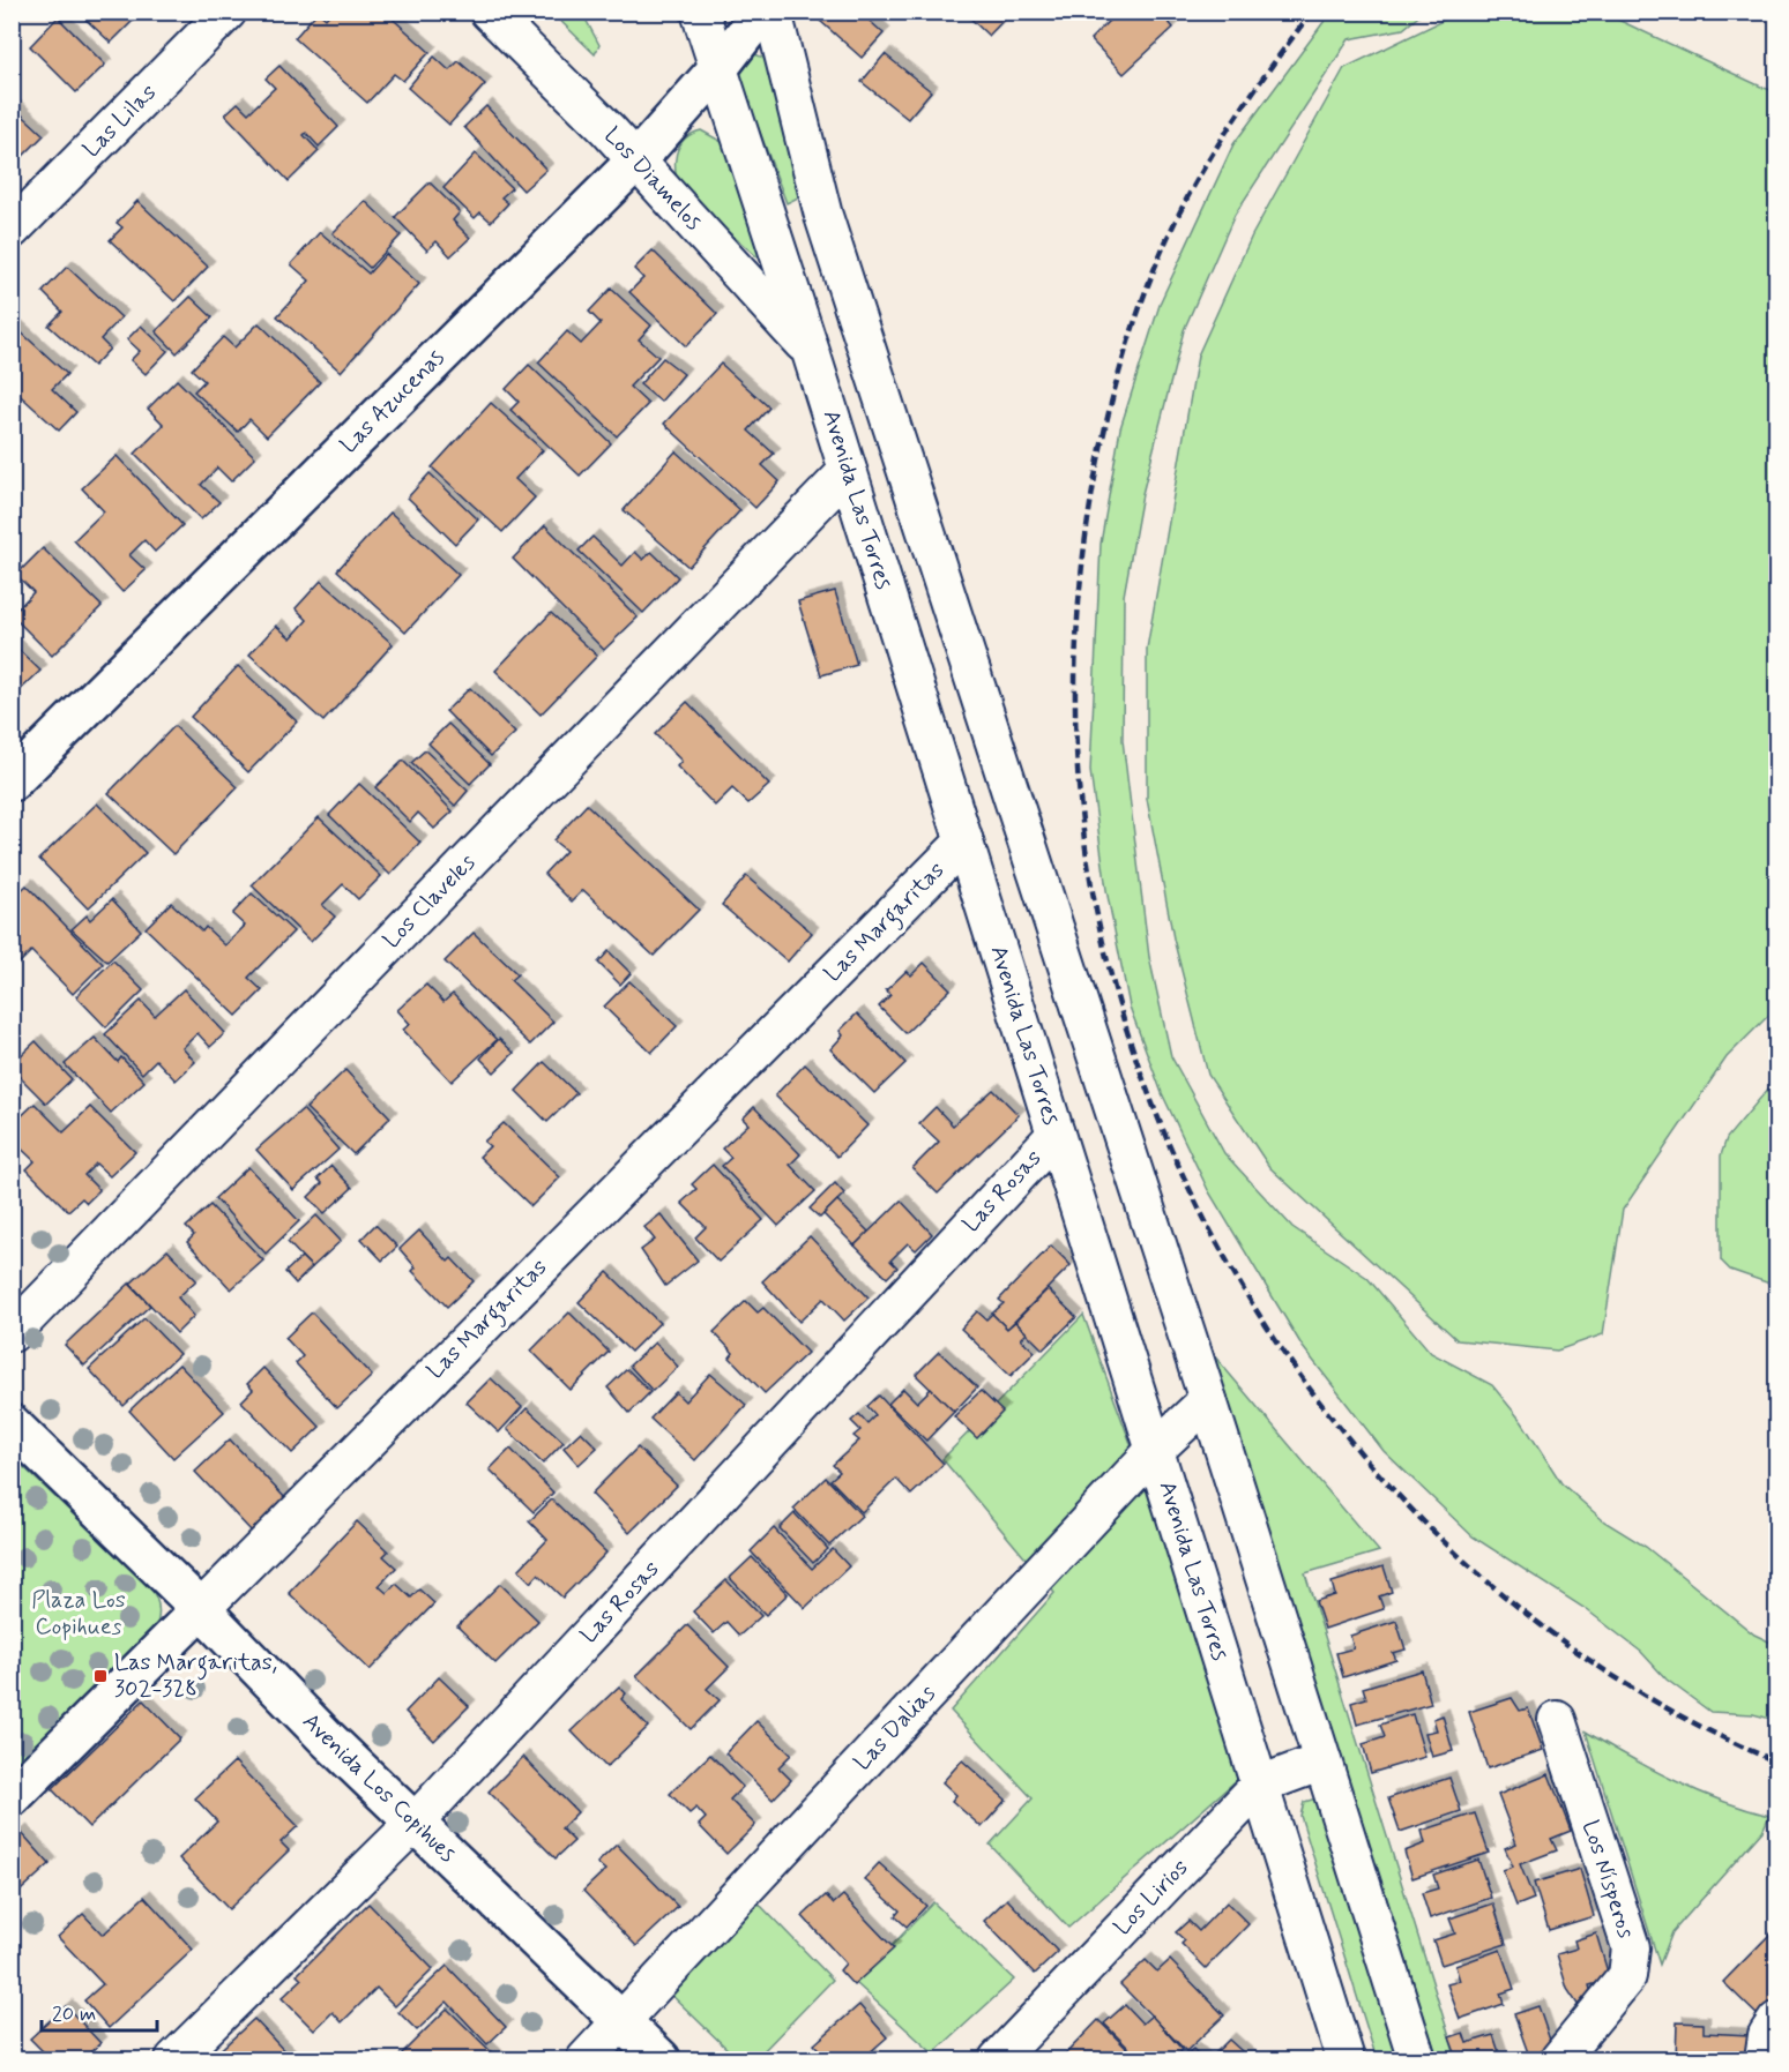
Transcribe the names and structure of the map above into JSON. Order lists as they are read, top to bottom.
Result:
{
  "streets": {
    "street": [
      "Las Lilas",
      "Los Diamelos",
      "Las Azucenas",
      "Avenida Las Torres",
      "Los Claveles",
      "Las Margaritas",
      "Las Rosas",
      "Las Dalias",
      "Avenida Los Copihues",
      "Los Nísperos",
      "Los Lirios"
    ]
  },
  "crossings": [
    ["Los Diamelos", "Las Azucenas"],
    ["Los Diamelos", "Avenida Las Torres"],
    ["Las Azucenas", "Avenida Las Torres"],
    ["Avenida Las Torres", "Los Claveles"],
    ["Avenida Las Torres", "Las Margaritas"],
    ["Avenida Las Torres", "Las Rosas"],
    ["Avenida Las Torres", "Las Dalias"],
    ["Avenida Las Torres", "Los Lirios"],
    ["Las Margaritas", "Avenida Los Copihues"],
    ["Las Rosas", "Avenida Los Copihues"],
    ["Las Dalias", "Avenida Los Copihues"]
  ],
  "parks": ["Plaza Los Copihues"],
  "places": {
    "transit": ["Las Margaritas, 302-328"]
  },
  "scale_bar": "20 m"
}
